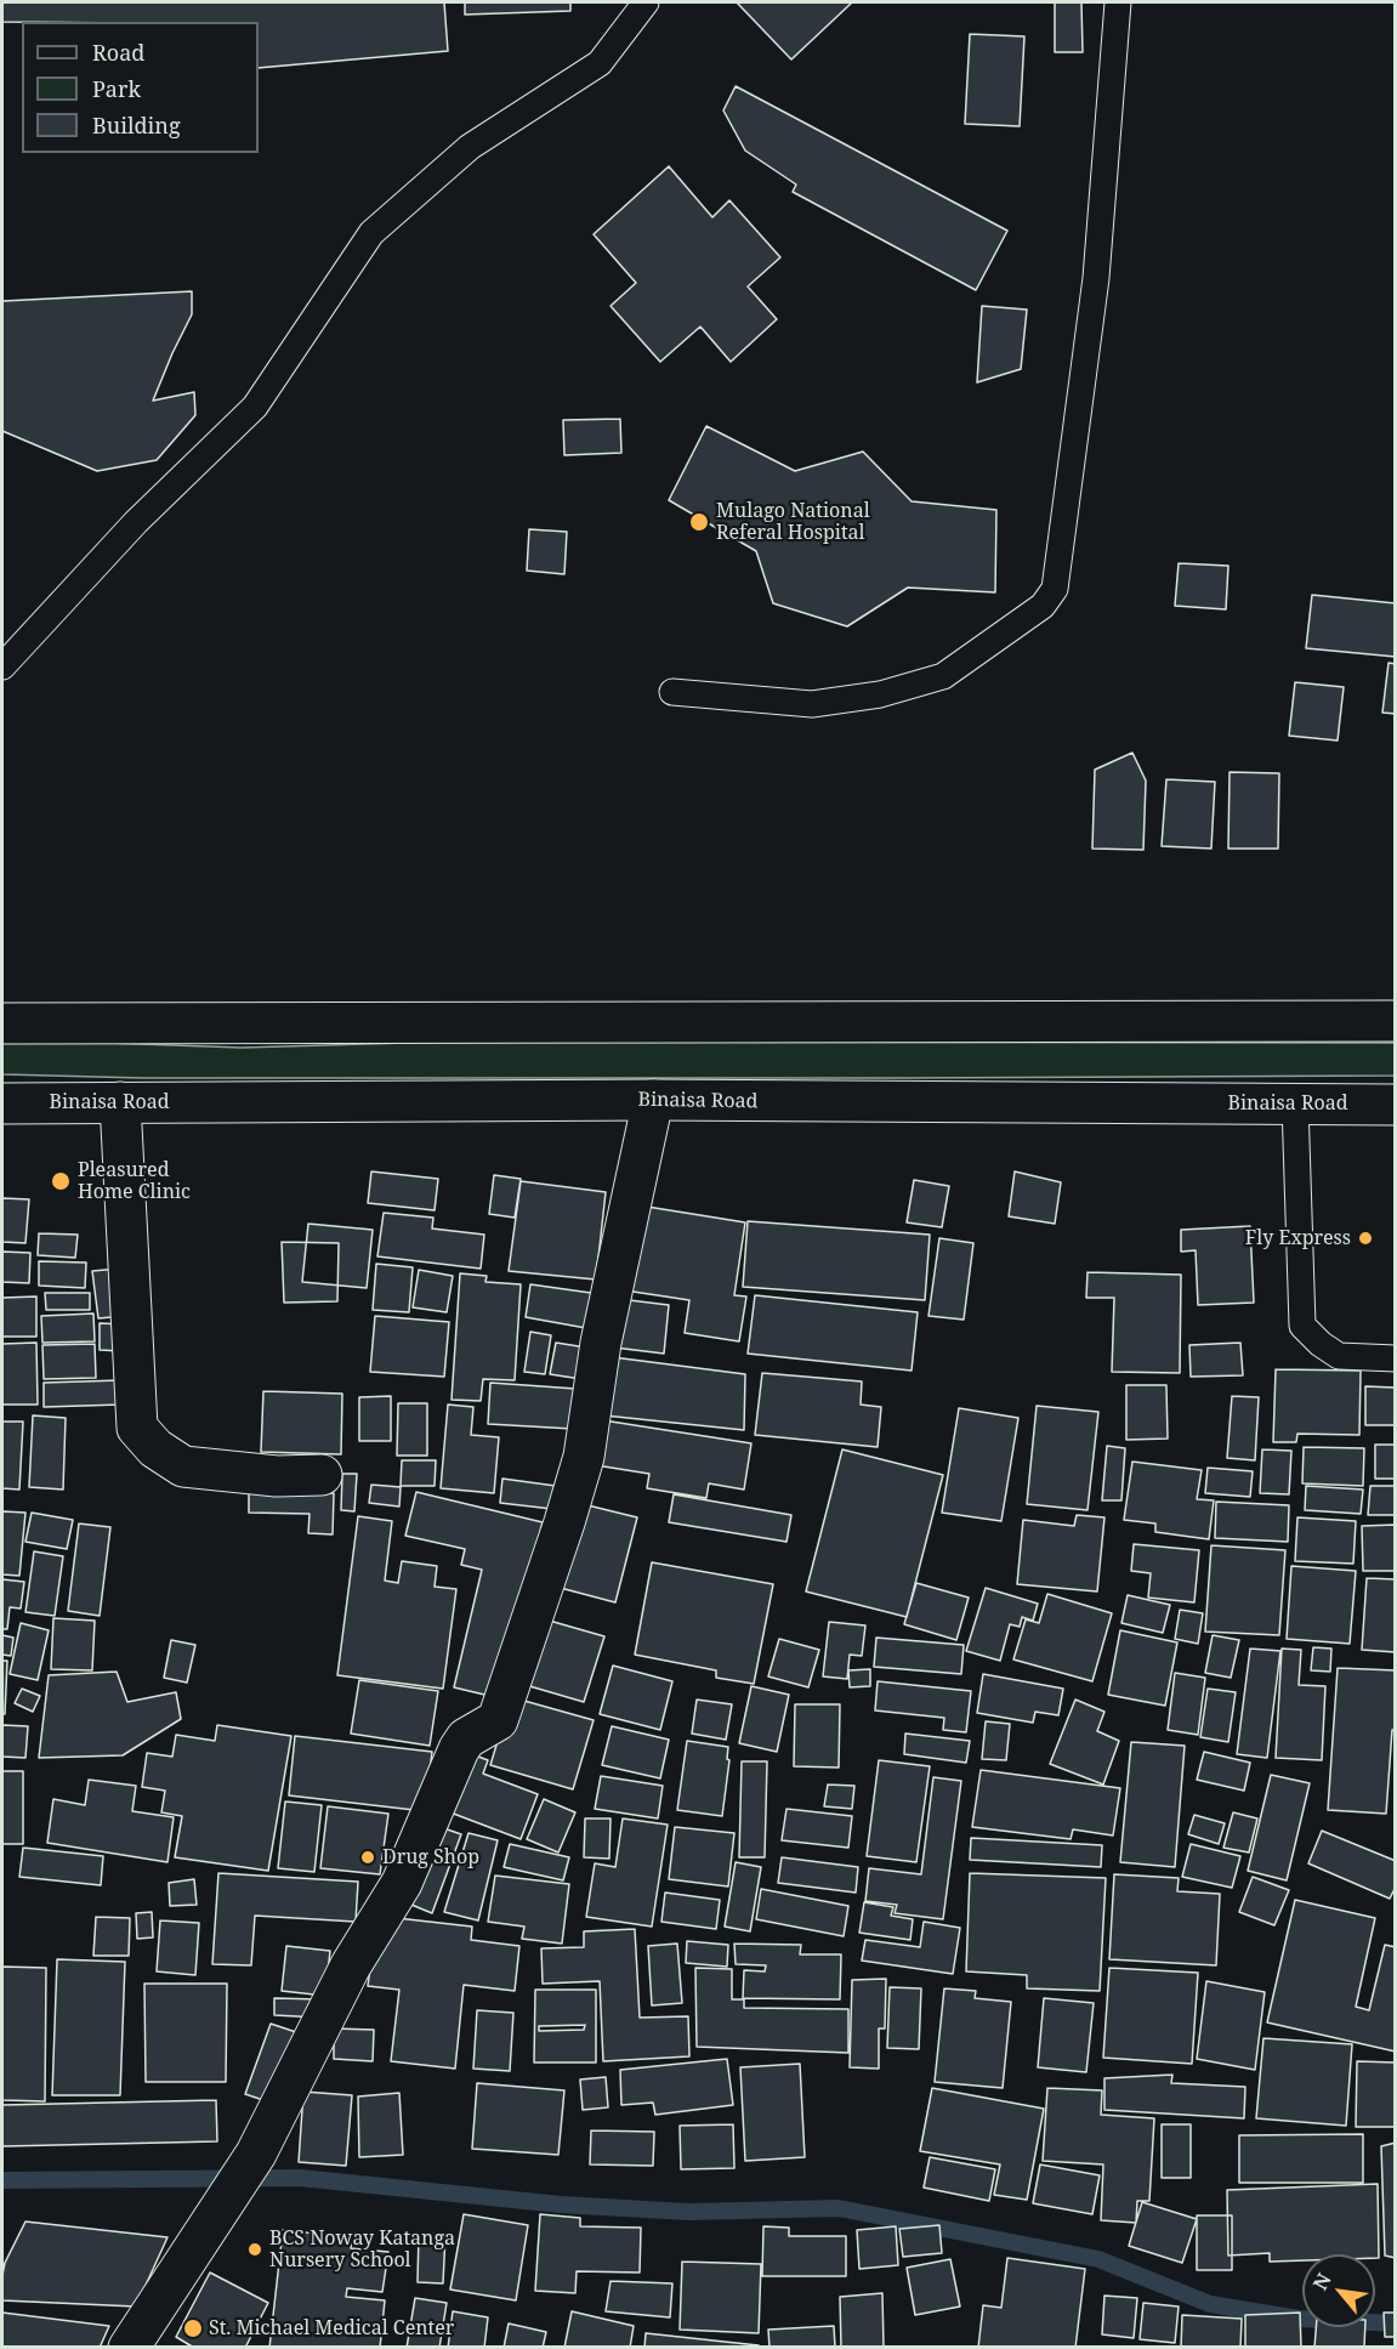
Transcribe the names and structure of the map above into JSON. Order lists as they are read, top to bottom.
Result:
{
  "streets": {
    "main road": ["Binaisa Road"]
  },
  "places": [
    "Mulago National Referal Hospital",
    "Pleasured Home Clinic",
    "Fly Express",
    "Drug Shop",
    "BCS Noway Katanga Nursery School",
    "St. Michael Medical Center"
  ],
  "legend": ["Road", "Park", "Building"],
  "north": "top left"
}
